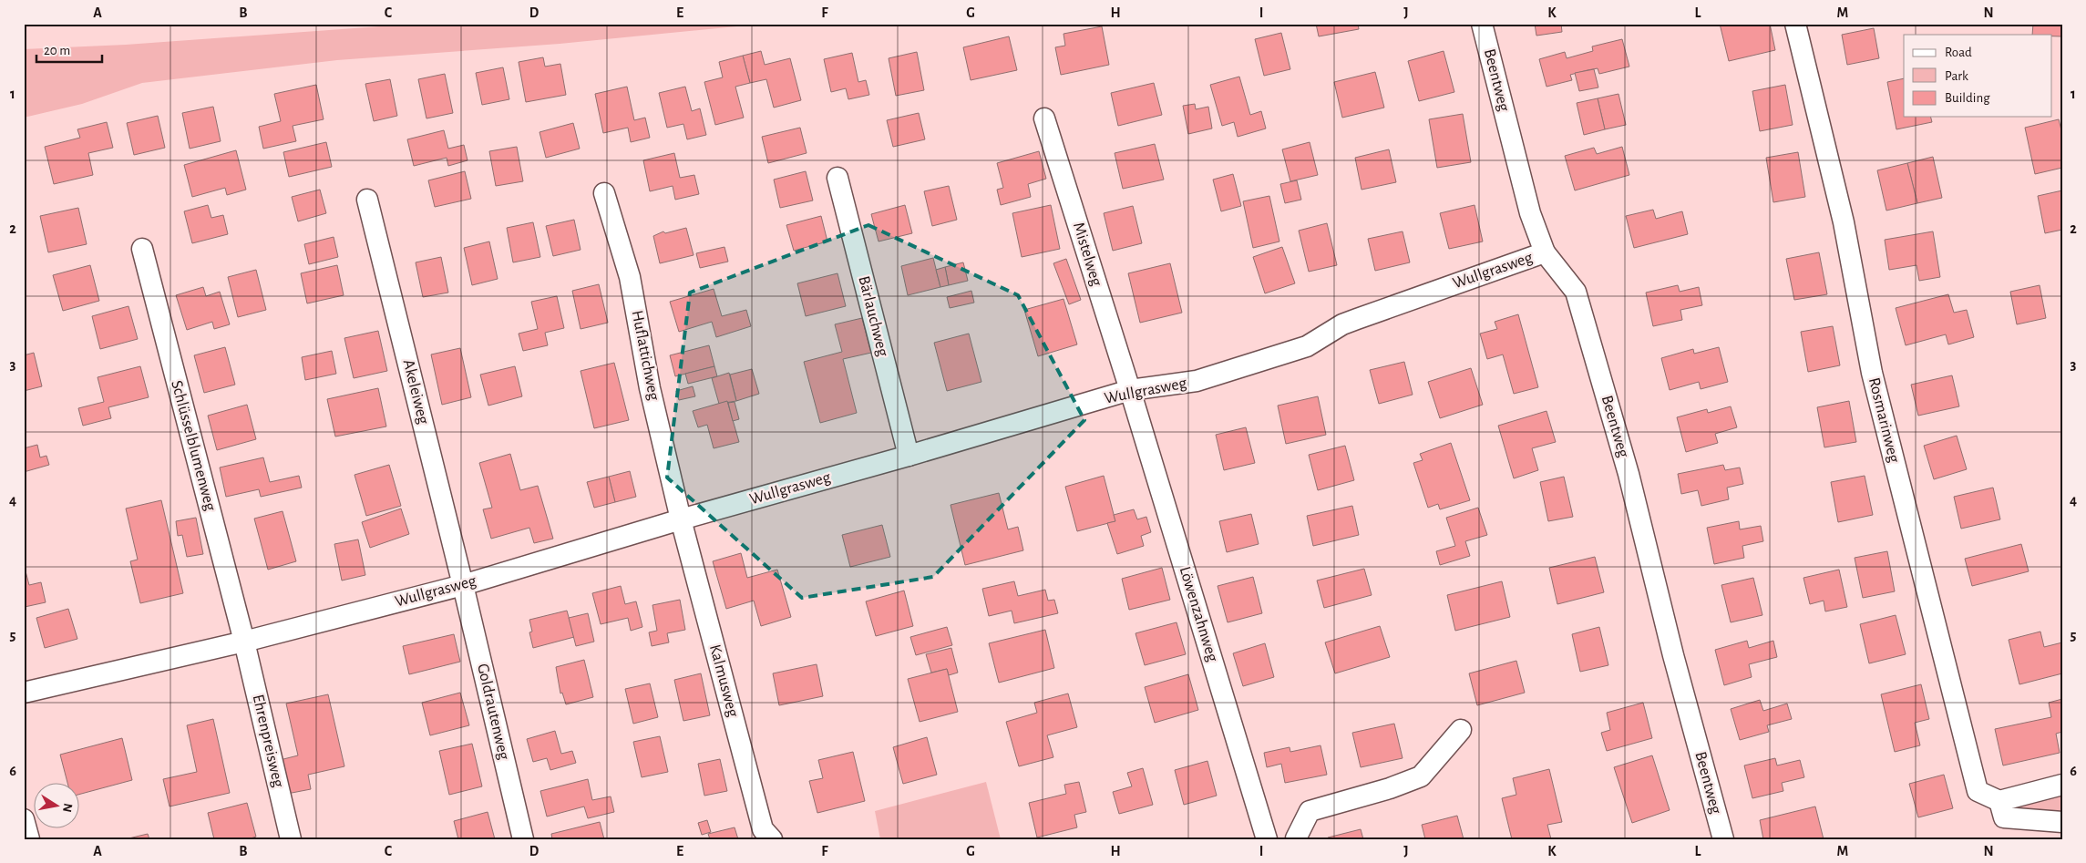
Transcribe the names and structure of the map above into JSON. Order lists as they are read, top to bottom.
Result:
{
  "streets": {
    "street": [
      "Beentweg",
      "Mistelweg",
      "Wullgrasweg",
      "Bärlauchweg",
      "Huflattichweg",
      "Akeleiweg",
      "Rosmarinweg",
      "Schlüsselblumenweg",
      "Löwenzahnweg",
      "Kalmusweg",
      "Goldrautenweg",
      "Ehrenpreisweg"
    ]
  },
  "crossings": [
    ["Beentweg", "Wullgrasweg"],
    ["Mistelweg", "Wullgrasweg"],
    ["Mistelweg", "Löwenzahnweg"],
    ["Wullgrasweg", "Bärlauchweg"],
    ["Wullgrasweg", "Huflattichweg"],
    ["Wullgrasweg", "Akeleiweg"],
    ["Wullgrasweg", "Schlüsselblumenweg"],
    ["Wullgrasweg", "Löwenzahnweg"],
    ["Wullgrasweg", "Kalmusweg"],
    ["Wullgrasweg", "Goldrautenweg"],
    ["Wullgrasweg", "Ehrenpreisweg"],
    ["Huflattichweg", "Kalmusweg"],
    ["Akeleiweg", "Goldrautenweg"],
    ["Schlüsselblumenweg", "Ehrenpreisweg"]
  ],
  "legend": ["Road", "Park", "Building"],
  "scale_bar": "20 m",
  "north": "right",
  "grid": {
    "columns": [
      "A",
      "B",
      "C",
      "D",
      "E",
      "F",
      "G",
      "H",
      "I",
      "J",
      "K",
      "L",
      "M",
      "N"
    ],
    "rows": [
      "1",
      "2",
      "3",
      "4",
      "5",
      "6"
    ]
  }
}
